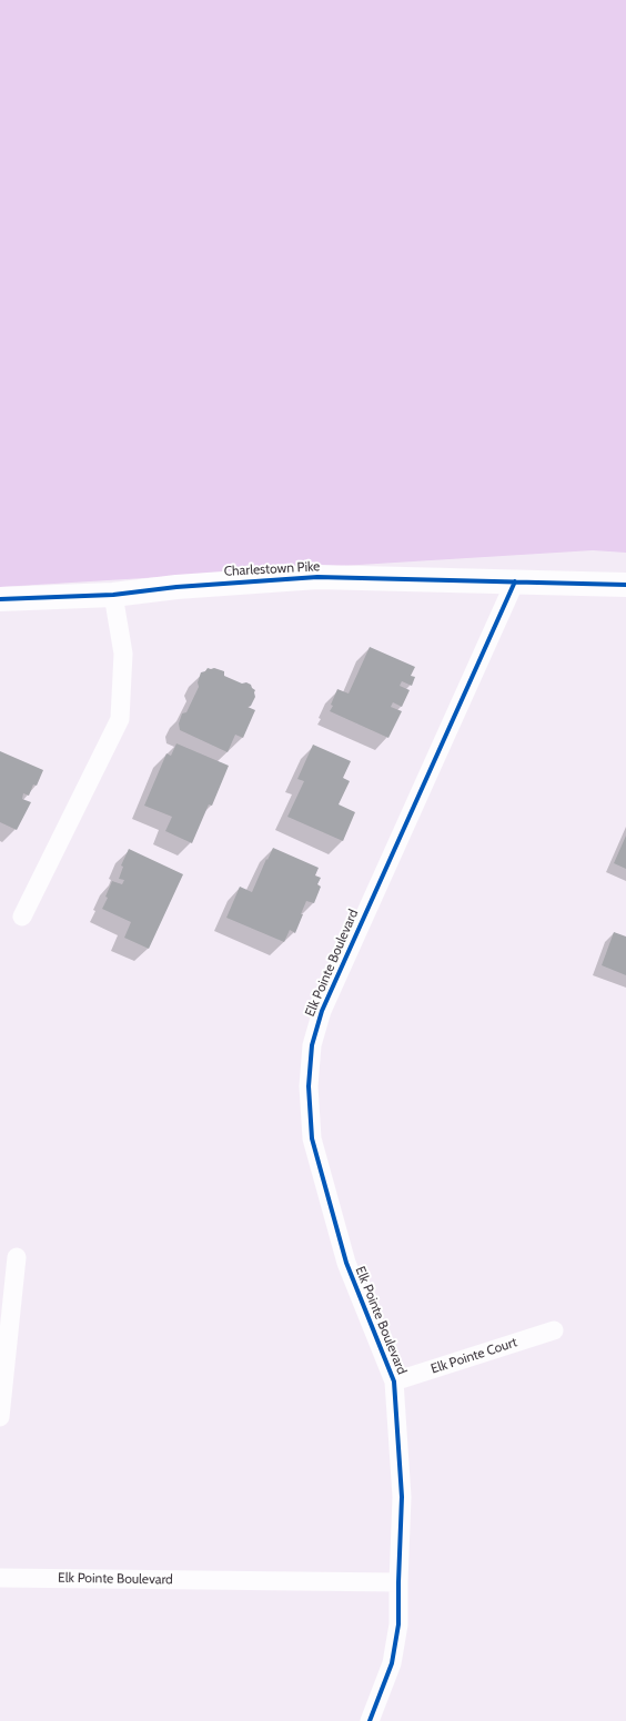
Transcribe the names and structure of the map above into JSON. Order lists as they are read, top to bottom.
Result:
{
  "streets": {
    "street": ["Charlestown Pike", "Elk Pointe Boulevard", "Elk Pointe Court"]
  },
  "crossings": [
    ["Charlestown Pike", "Elk Pointe Boulevard"],
    ["Elk Pointe Boulevard", "Elk Pointe Court"]
  ]
}
